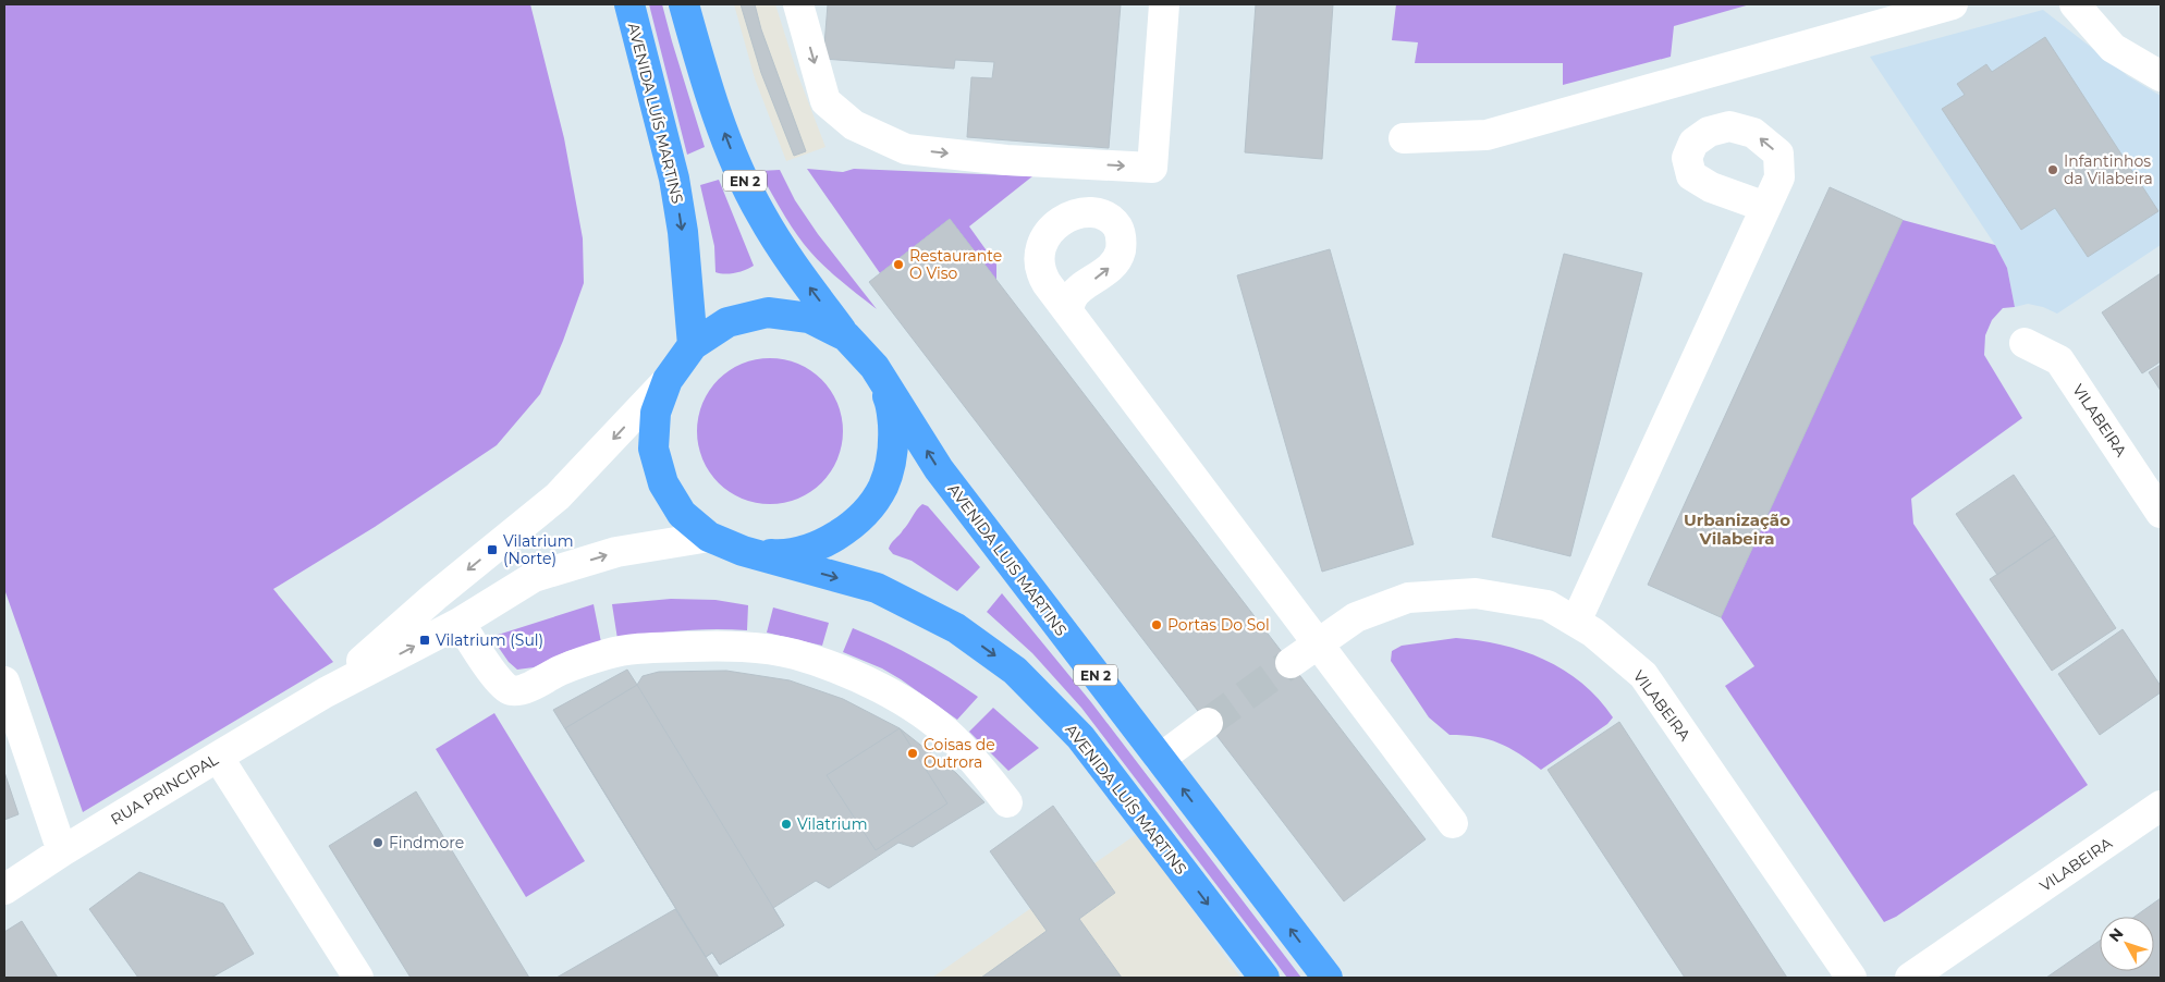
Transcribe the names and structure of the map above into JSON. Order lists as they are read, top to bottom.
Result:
{
  "streets": {
    "main road": ["AVENIDA LUÍS MARTINS", "EN 2", "AVENIDA LUIS MARTINS"],
    "street": ["VILABEIRA", "RUA PRINCIPAL"]
  },
  "crossings": [
    ["AVENIDA LUÍS MARTINS", "EN 2"],
    ["EN 2", "AVENIDA LUIS MARTINS"]
  ],
  "one_way": ["AVENIDA LUIS MARTINS"],
  "districts": ["Urbanização Vilabeira"],
  "places": {
    "other": [
      "Infantinhos da Vilabeira",
      "Restaurante O Viso",
      "Portas Do Sol",
      "Coisas de Outrora",
      "Vilatrium",
      "Findmore"
    ],
    "transit": ["Vilatrium (Norte)", "Vilatrium (Sul)"]
  },
  "north": "top left"
}
